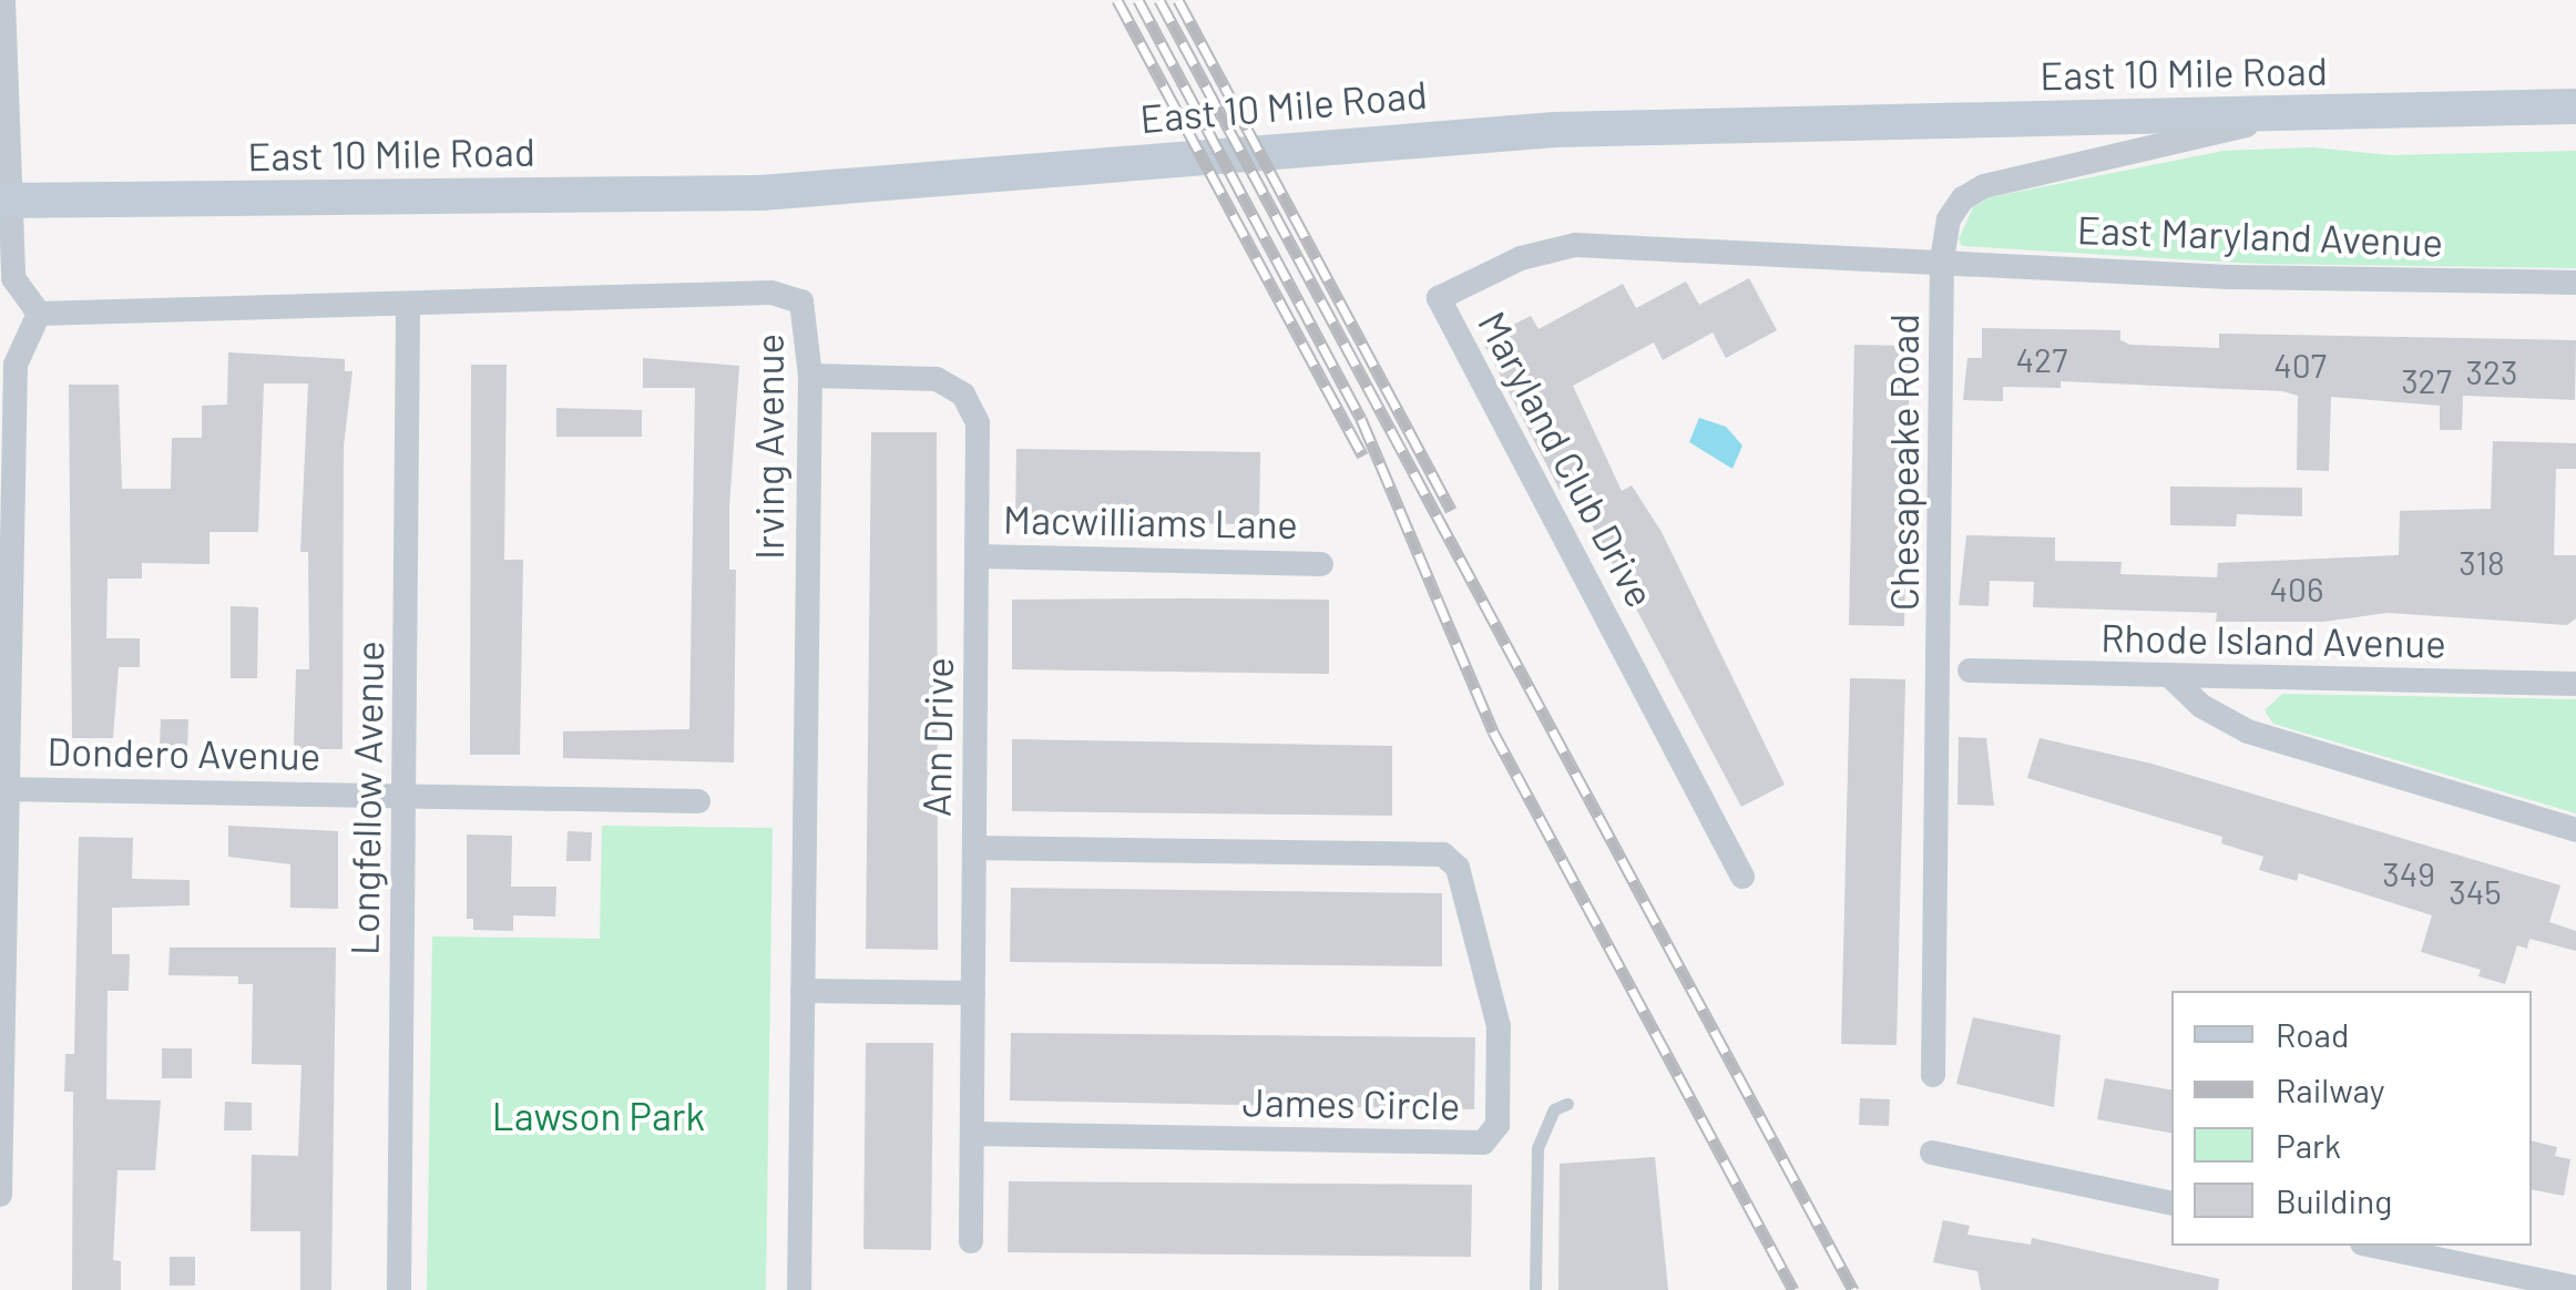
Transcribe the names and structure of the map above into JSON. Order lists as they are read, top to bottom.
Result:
{
  "streets": {
    "main road": ["East 10 Mile Road"],
    "street": [
      "East Maryland Avenue",
      "Irving Avenue",
      "Maryland Club Drive",
      "Chesapeake Road",
      "Macwilliams Lane",
      "Rhode Island Avenue",
      "Ann Drive",
      "Dondero Avenue",
      "Longfellow Avenue",
      "James Circle"
    ]
  },
  "crossings": [
    ["East 10 Mile Road", "Chesapeake Road"],
    ["East Maryland Avenue", "Maryland Club Drive"],
    ["East Maryland Avenue", "Chesapeake Road"],
    ["Irving Avenue", "Ann Drive"],
    ["Irving Avenue", "Longfellow Avenue"],
    ["Maryland Club Drive", "Chesapeake Road"],
    ["Macwilliams Lane", "Ann Drive"],
    ["Ann Drive", "James Circle"],
    ["Dondero Avenue", "Longfellow Avenue"]
  ],
  "parks": ["Lawson Park"],
  "house_numbers": [
    "427",
    "407",
    "323",
    "327",
    "318",
    "406",
    "349",
    "345"
  ],
  "legend": [
    "Road",
    "Railway",
    "Park",
    "Building"
  ]
}
